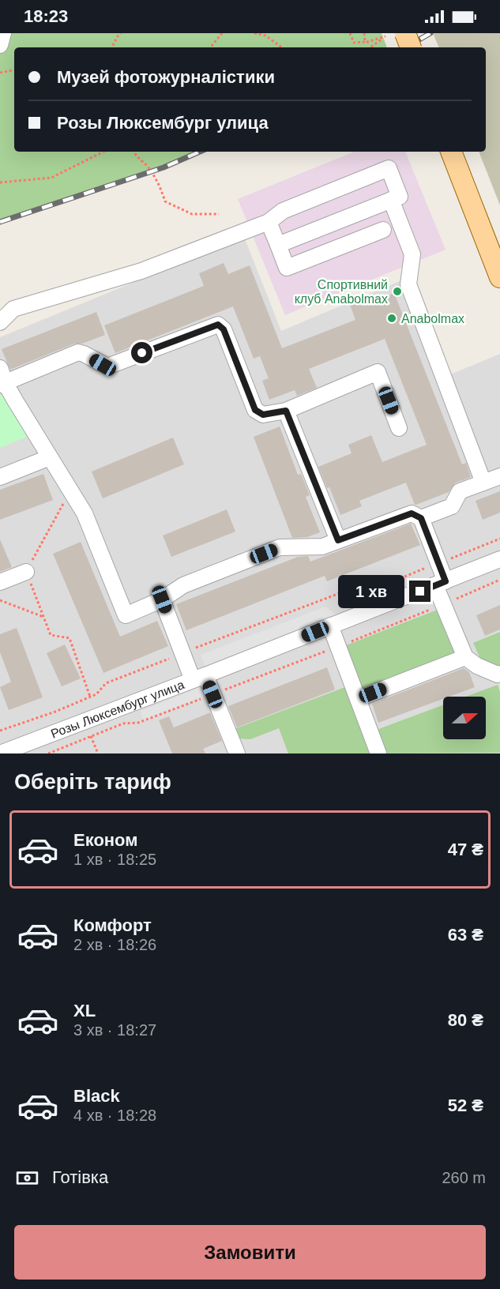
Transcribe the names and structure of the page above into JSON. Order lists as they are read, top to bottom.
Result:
{
  "streets": {
    "street": ["Розы Люксембург улица"]
  },
  "places": ["Спортивний клуб Anabolmax", "Anabolmax"],
  "north": "right",
  "page": {
    "status": "18:23",
    "banner": ["Музей фотожурналістики", "Розы Люксембург улица"],
    "bubble": "1 хв",
    "heading": "Оберіть тариф",
    "list": [
      {
        "name": "Економ",
        "note": "1 хв · 18:25",
        "value": "47 ₴"
      },
      {
        "name": "Комфорт",
        "note": "2 хв · 18:26",
        "value": "63 ₴"
      },
      {
        "name": "XL",
        "note": "3 хв · 18:27",
        "value": "80 ₴"
      },
      {
        "name": "Black",
        "note": "4 хв · 18:28",
        "value": "52 ₴"
      }
    ],
    "pay": ["Готівка", "260 m"],
    "buttons": "Замовити"
  }
}
